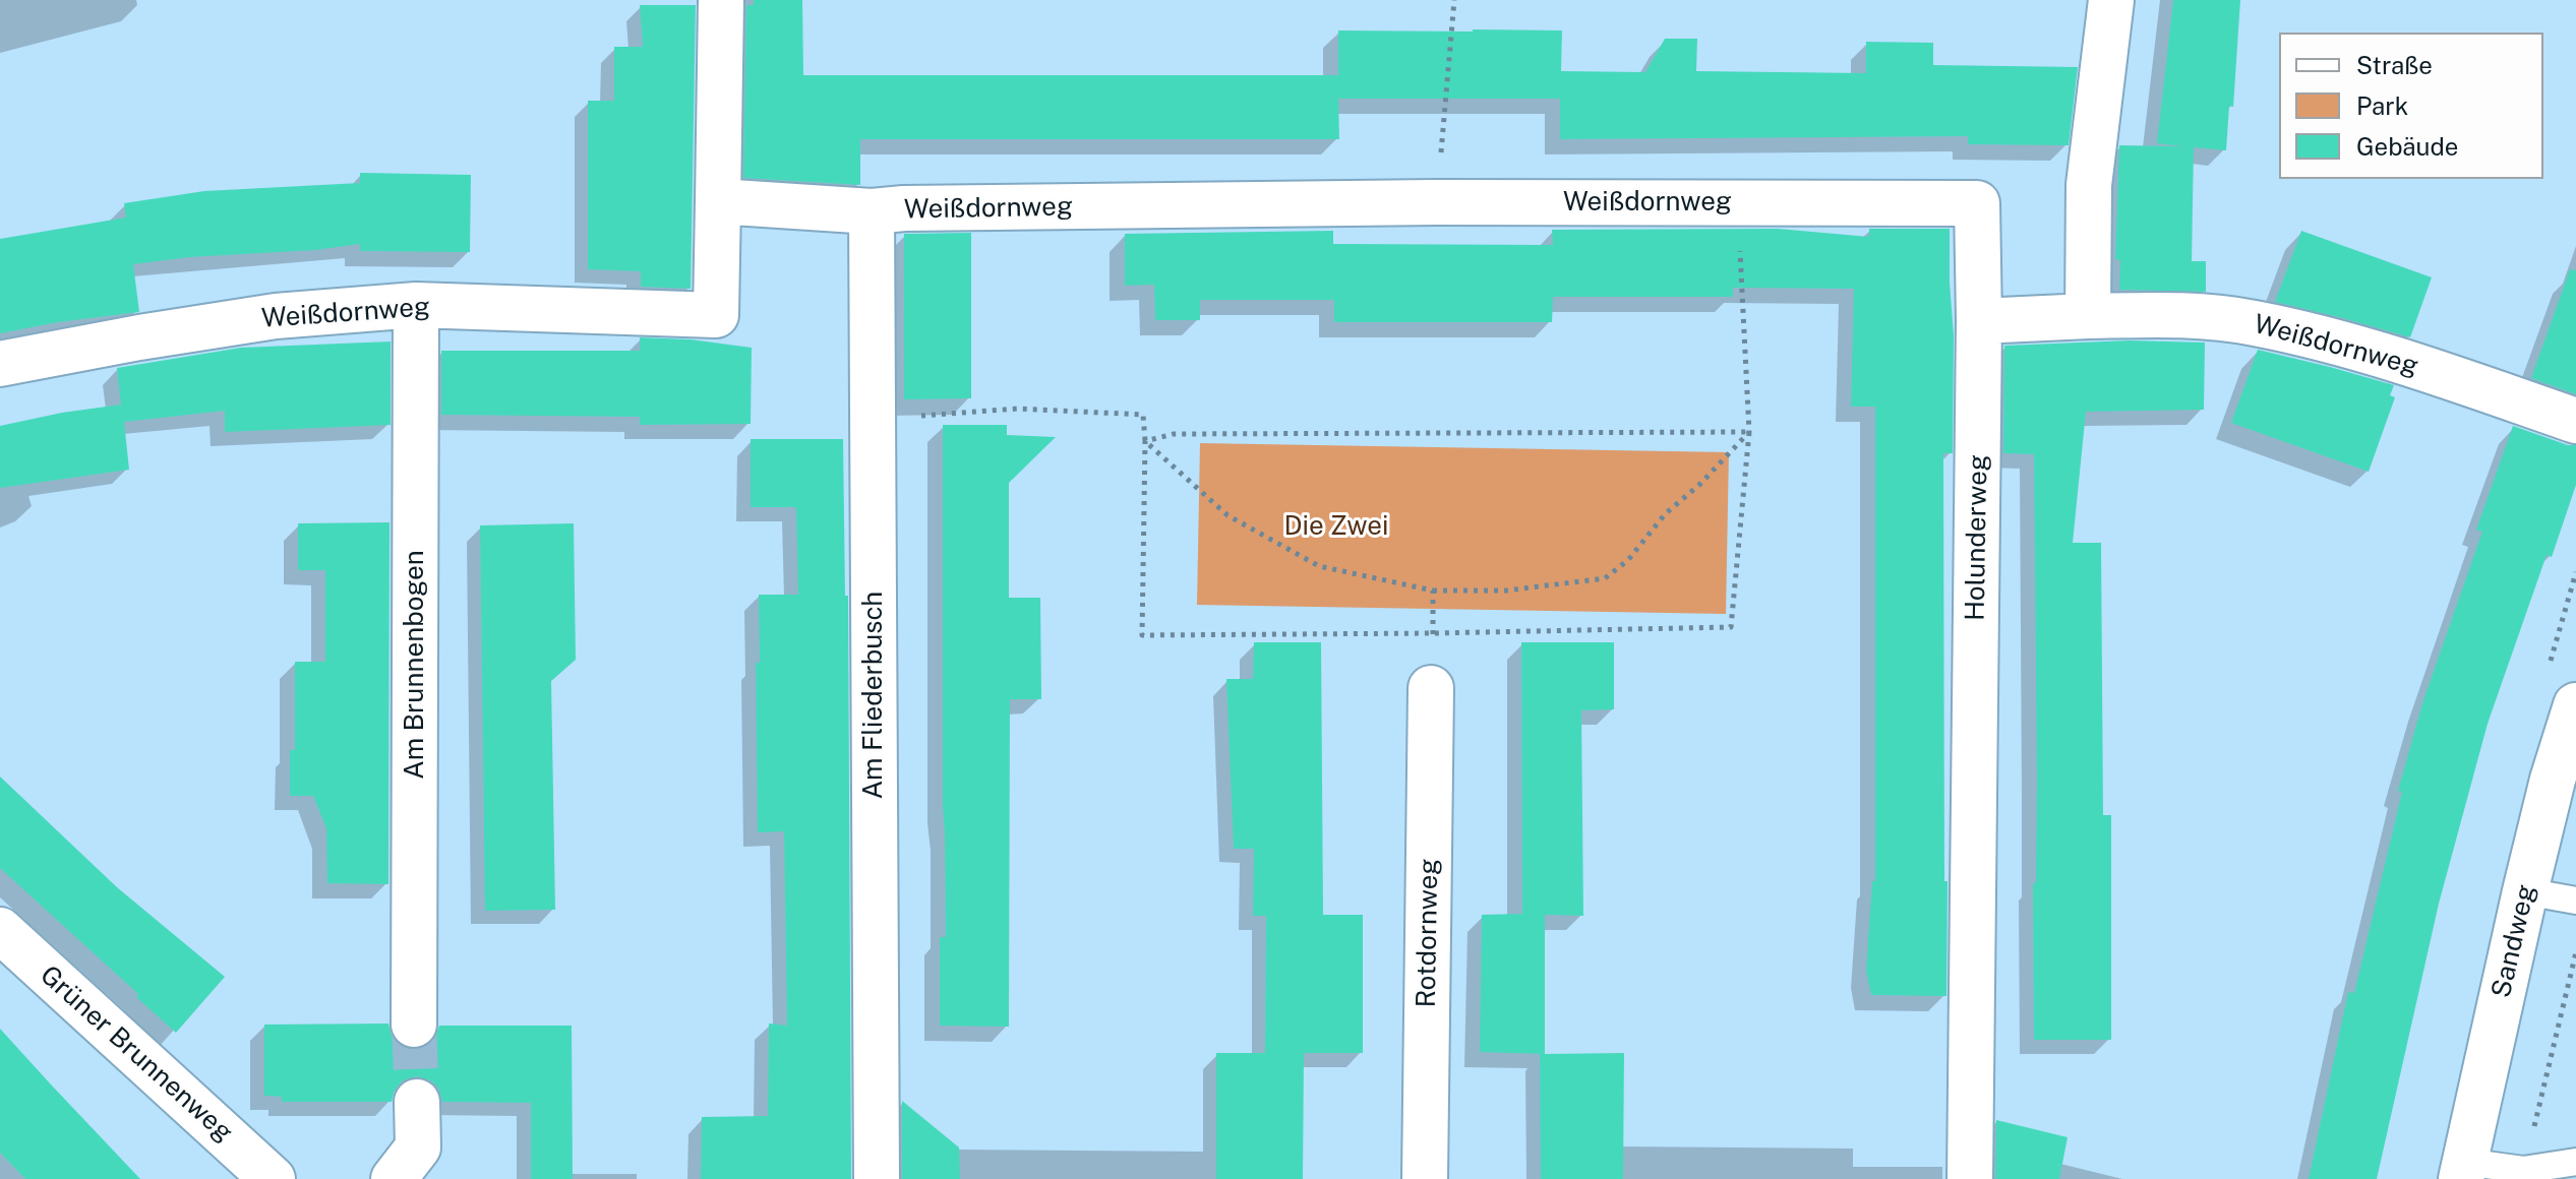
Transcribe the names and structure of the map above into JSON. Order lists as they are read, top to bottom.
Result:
{
  "streets": {
    "street": [
      "Weißdornweg",
      "Holunderweg",
      "Am Brunnenbogen",
      "Am Fliederbusch",
      "Rotdornweg",
      "Sandweg",
      "Grüner Brunnenweg"
    ]
  },
  "crossings": [
    ["Weißdornweg", "Holunderweg"],
    ["Weißdornweg", "Am Brunnenbogen"],
    ["Weißdornweg", "Am Fliederbusch"]
  ],
  "parks": ["Die Zwei"],
  "legend": ["Straße", "Park", "Gebäude"]
}
